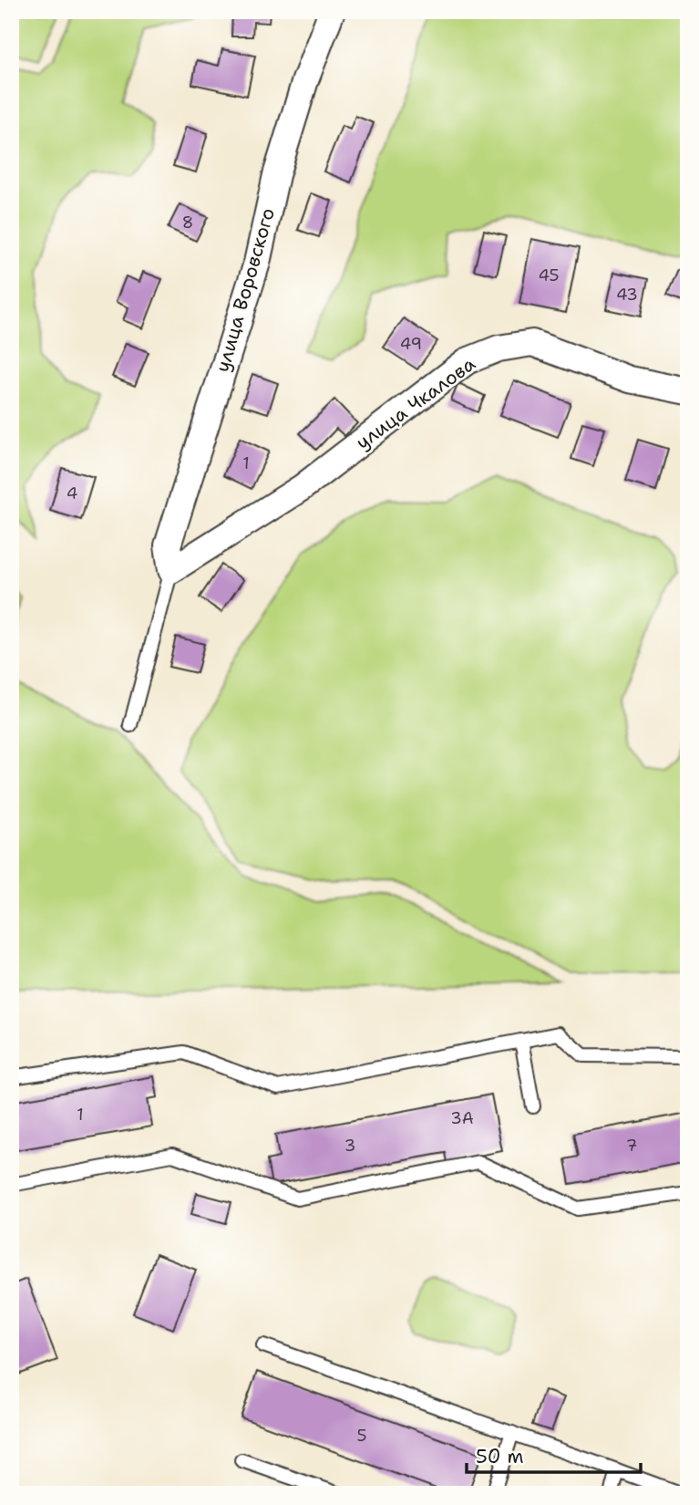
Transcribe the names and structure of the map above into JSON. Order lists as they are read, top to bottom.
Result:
{
  "streets": {
    "street": ["улица Воровского", "улица Чкалова"]
  },
  "crossings": [
    ["улица Воровского", "улица Чкалова"]
  ],
  "house_numbers": [
    "8",
    "45",
    "43",
    "49",
    "1",
    "4",
    "1",
    "3А",
    "3",
    "7",
    "5"
  ],
  "scale_bar": "50 m"
}
